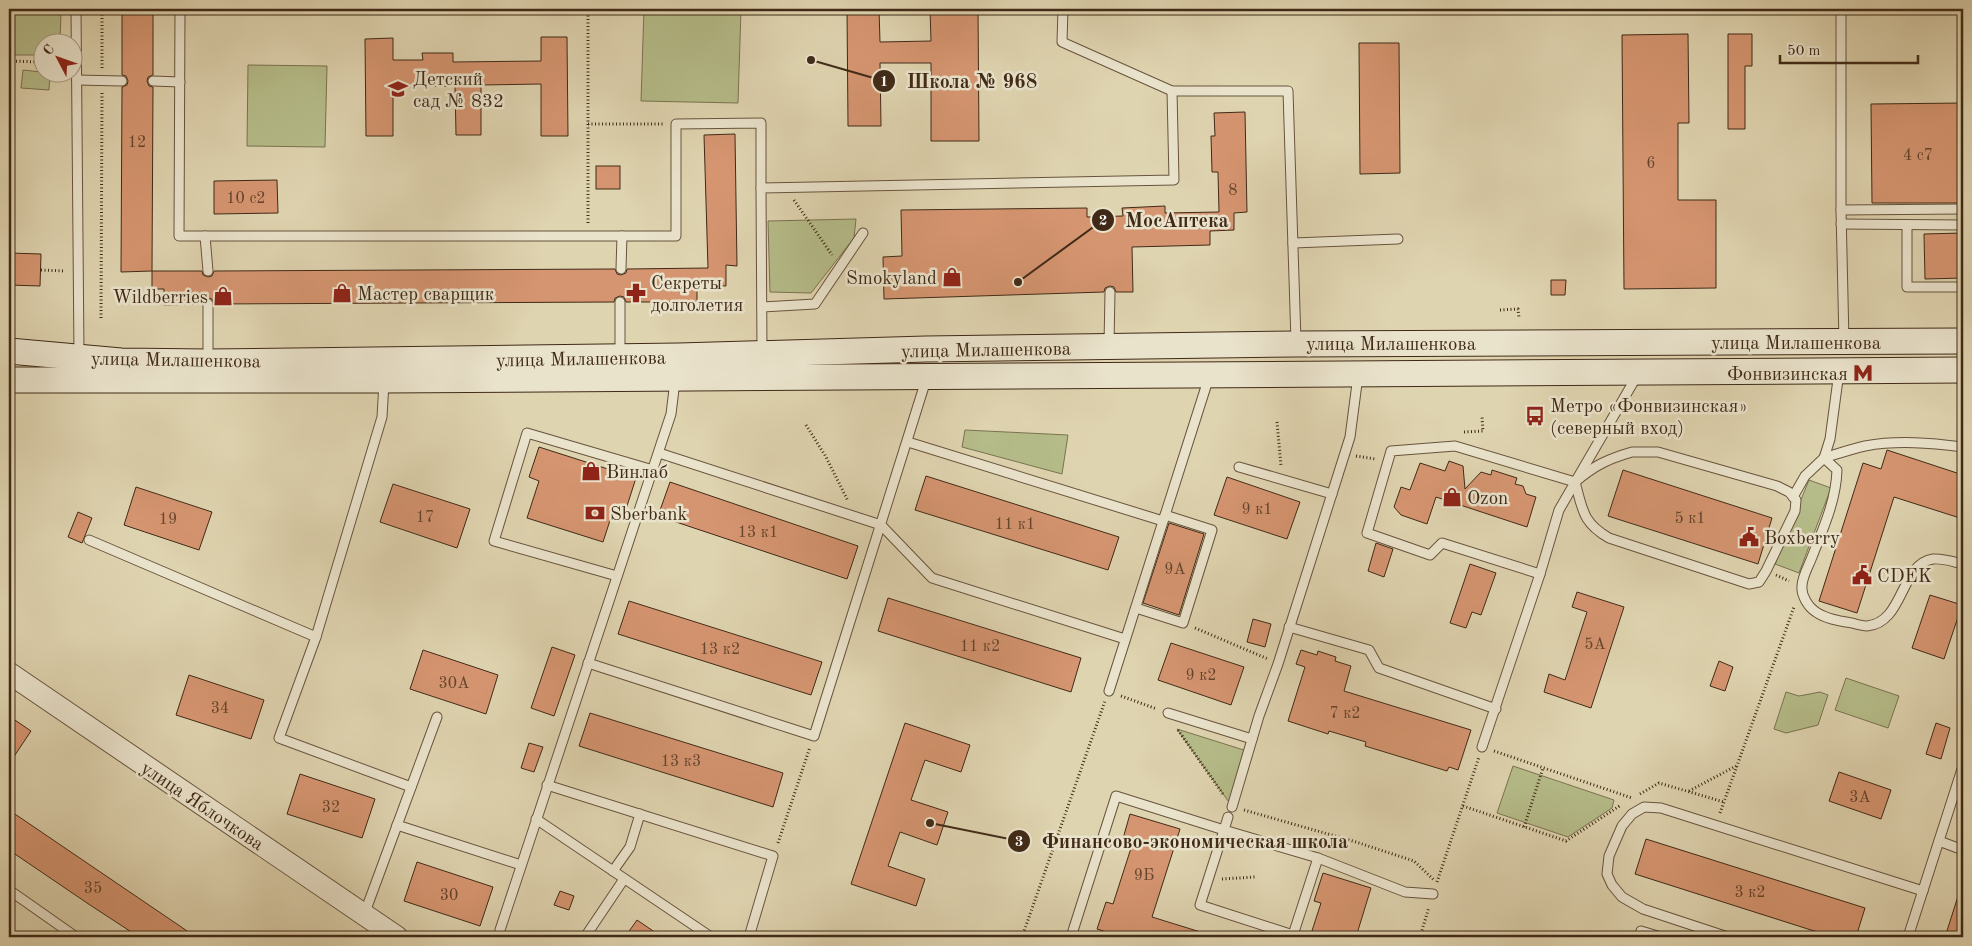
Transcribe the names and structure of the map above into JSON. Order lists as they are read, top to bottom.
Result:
{
  "streets": {
    "main road": ["улица Милашенкова"],
    "street": ["улица Яблочкова"]
  },
  "places": {
    "other": ["Школа № 968", "МосАптека", "Финансово-экономическая школа"],
    "school or university": ["Детский сад № 832"],
    "shop": [
      "Smokyland",
      "Мастер сварщик",
      "Wildberries",
      "Винлаб",
      "Ozon"
    ],
    "pharmacy": ["Секреты долголетия"],
    "metro station": ["Фонвизинская"],
    "bus stop": ["Метро «Фонвизинская» (северный вход)"],
    "bank": ["Sberbank"],
    "public building": ["Boxberry", "CDEK"]
  },
  "house_numbers": [
    "12",
    "4 c7",
    "6",
    "8",
    "10 с2",
    "9 к1",
    "17",
    "5 к1",
    "19",
    "11 к1",
    "13 к1",
    "9А",
    "5А",
    "11 к2",
    "13 к2",
    "9 к2",
    "30А",
    "34",
    "7 к2",
    "13 к3",
    "3А",
    "32",
    "9Б",
    "35",
    "3 к2",
    "30"
  ],
  "scale_bar": "50 m",
  "north": "top left"
}
